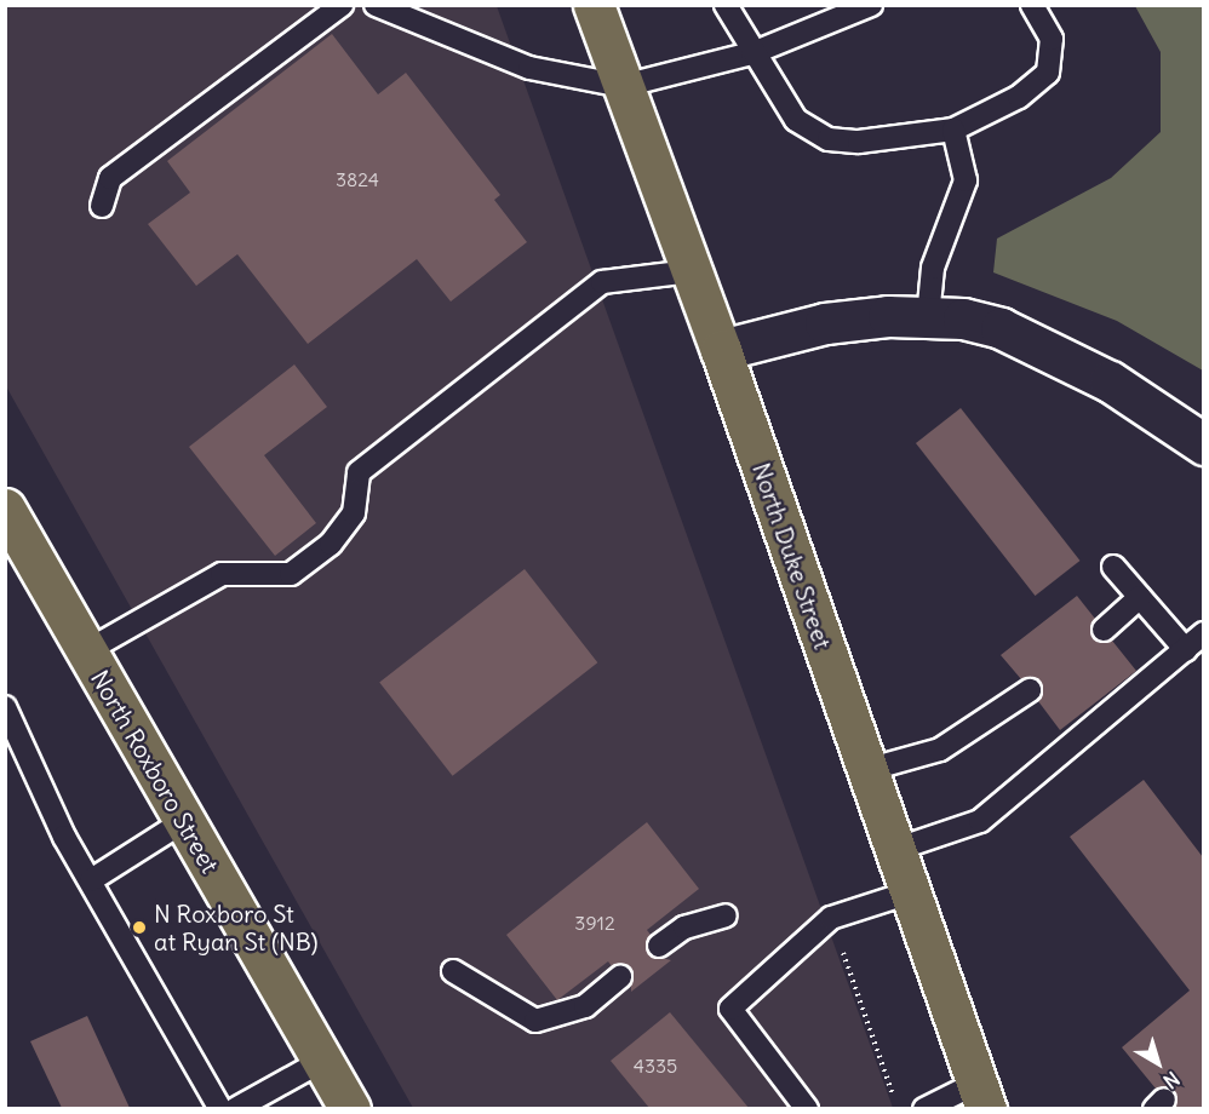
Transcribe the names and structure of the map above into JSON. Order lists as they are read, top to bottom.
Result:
{
  "streets": {
    "main road": ["North Duke Street", "North Roxboro Street"]
  },
  "places": ["N Roxboro St at Ryan St (NB)"],
  "house_numbers": ["3824", "3912", "4335"],
  "north": "bottom right"
}
